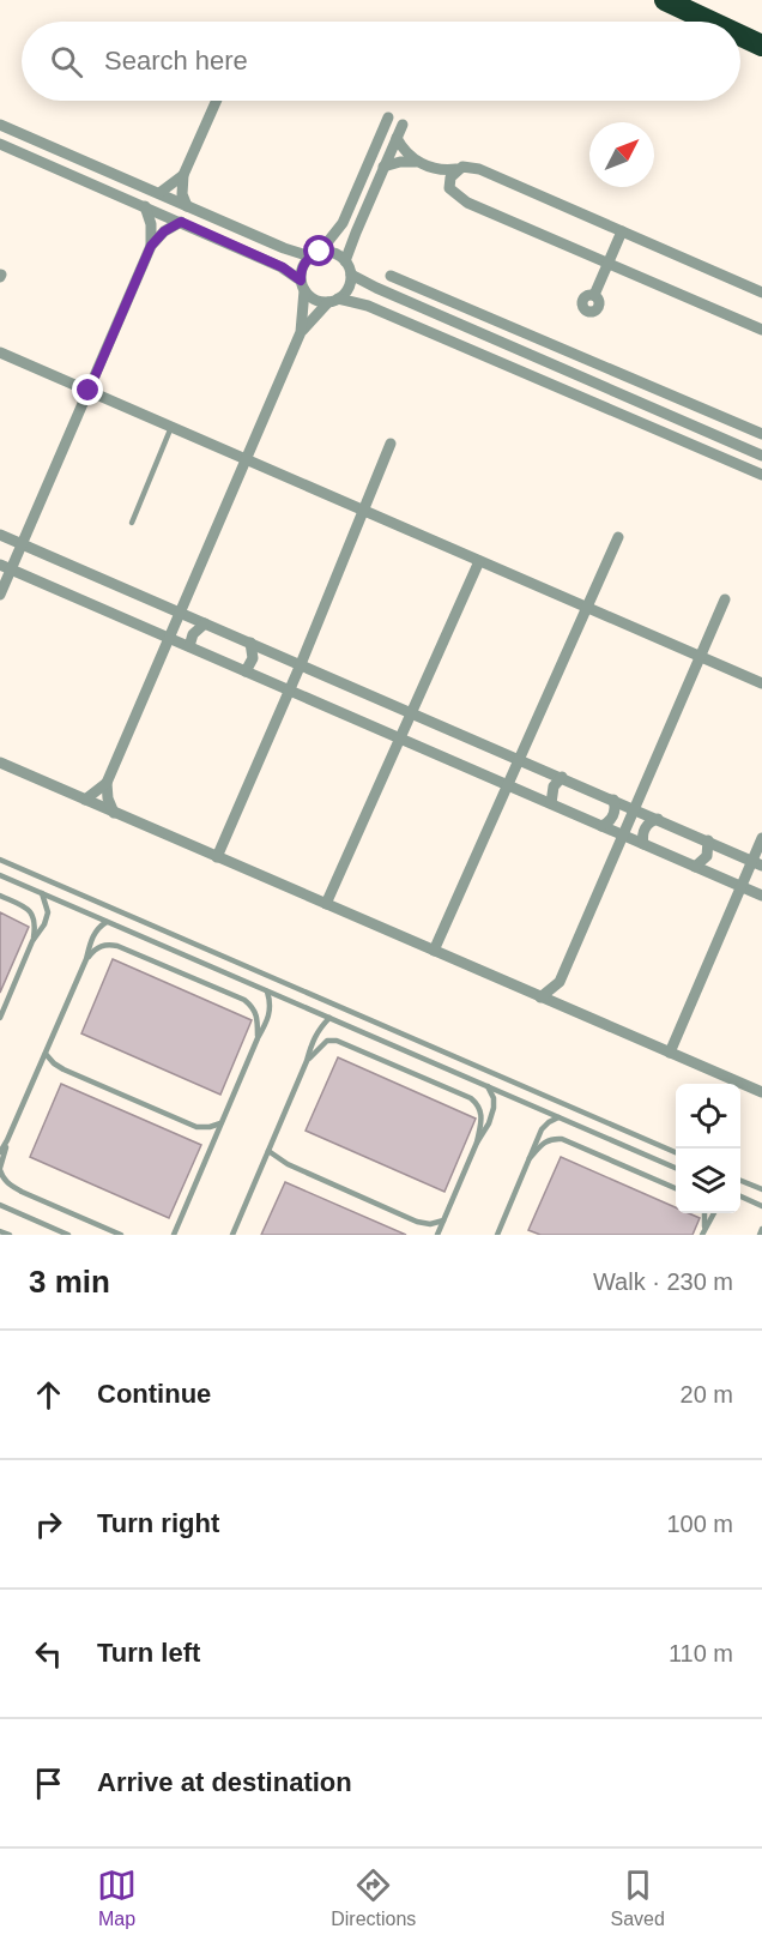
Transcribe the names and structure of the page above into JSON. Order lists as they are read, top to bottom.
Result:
{
  "north": "top right",
  "page": {
    "search": "Search here",
    "heading": ["3 min", "Walk · 230 m"],
    "list": [
      ["Continue", "20 m"],
      ["Turn right", "100 m"],
      ["Turn left", "110 m"],
      "Arrive at destination"
    ],
    "nav": ["Map", "Directions", "Saved"]
  }
}
